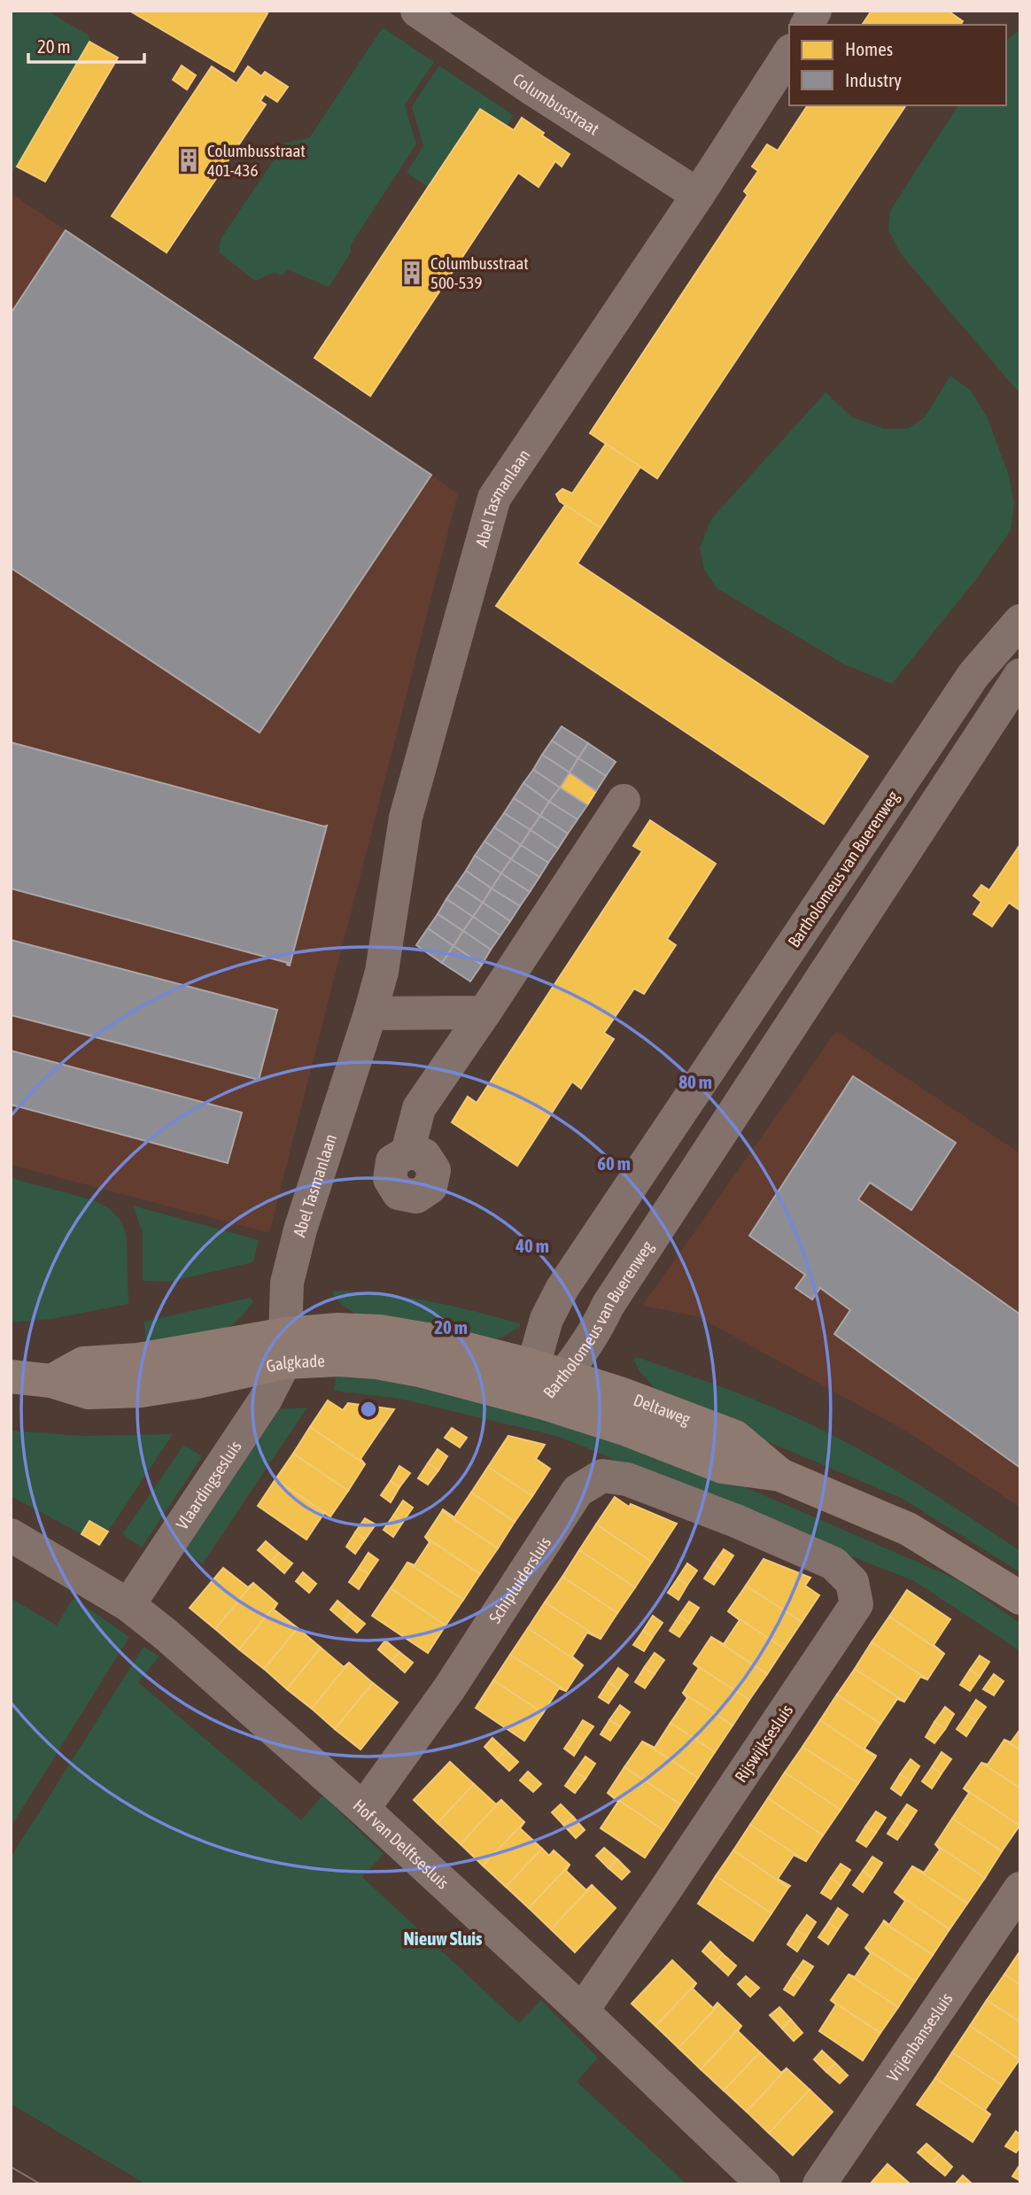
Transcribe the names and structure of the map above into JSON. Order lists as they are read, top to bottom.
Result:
{
  "streets": {
    "main road": ["Galgkade", "Deltaweg"],
    "street": [
      "Columbusstraat",
      "Abel Tasmanlaan",
      "Bartholomeus van Buerenweg",
      "Vlaardingsesluis",
      "Schipluidersluis",
      "Rijswijksesluis",
      "Hof van Delftsesluis",
      "Vrijenbansesluis"
    ]
  },
  "crossings": [
    ["Columbusstraat", "Abel Tasmanlaan"],
    ["Abel Tasmanlaan", "Galgkade"],
    ["Abel Tasmanlaan", "Vlaardingsesluis"],
    ["Bartholomeus van Buerenweg", "Galgkade"],
    ["Bartholomeus van Buerenweg", "Deltaweg"],
    ["Galgkade", "Deltaweg"],
    ["Galgkade", "Vlaardingsesluis"],
    ["Vlaardingsesluis", "Hof van Delftsesluis"],
    ["Schipluidersluis", "Rijswijksesluis"],
    ["Schipluidersluis", "Hof van Delftsesluis"],
    ["Rijswijksesluis", "Hof van Delftsesluis"]
  ],
  "districts": ["Nieuw Sluis"],
  "places": {
    "building": ["Columbusstraat 401-436", "Columbusstraat 500-539"]
  },
  "legend": ["Homes", "Industry"],
  "scale_bar": "20 m",
  "rings": [
    "80 m",
    "60 m",
    "40 m",
    "20 m"
  ]
}
